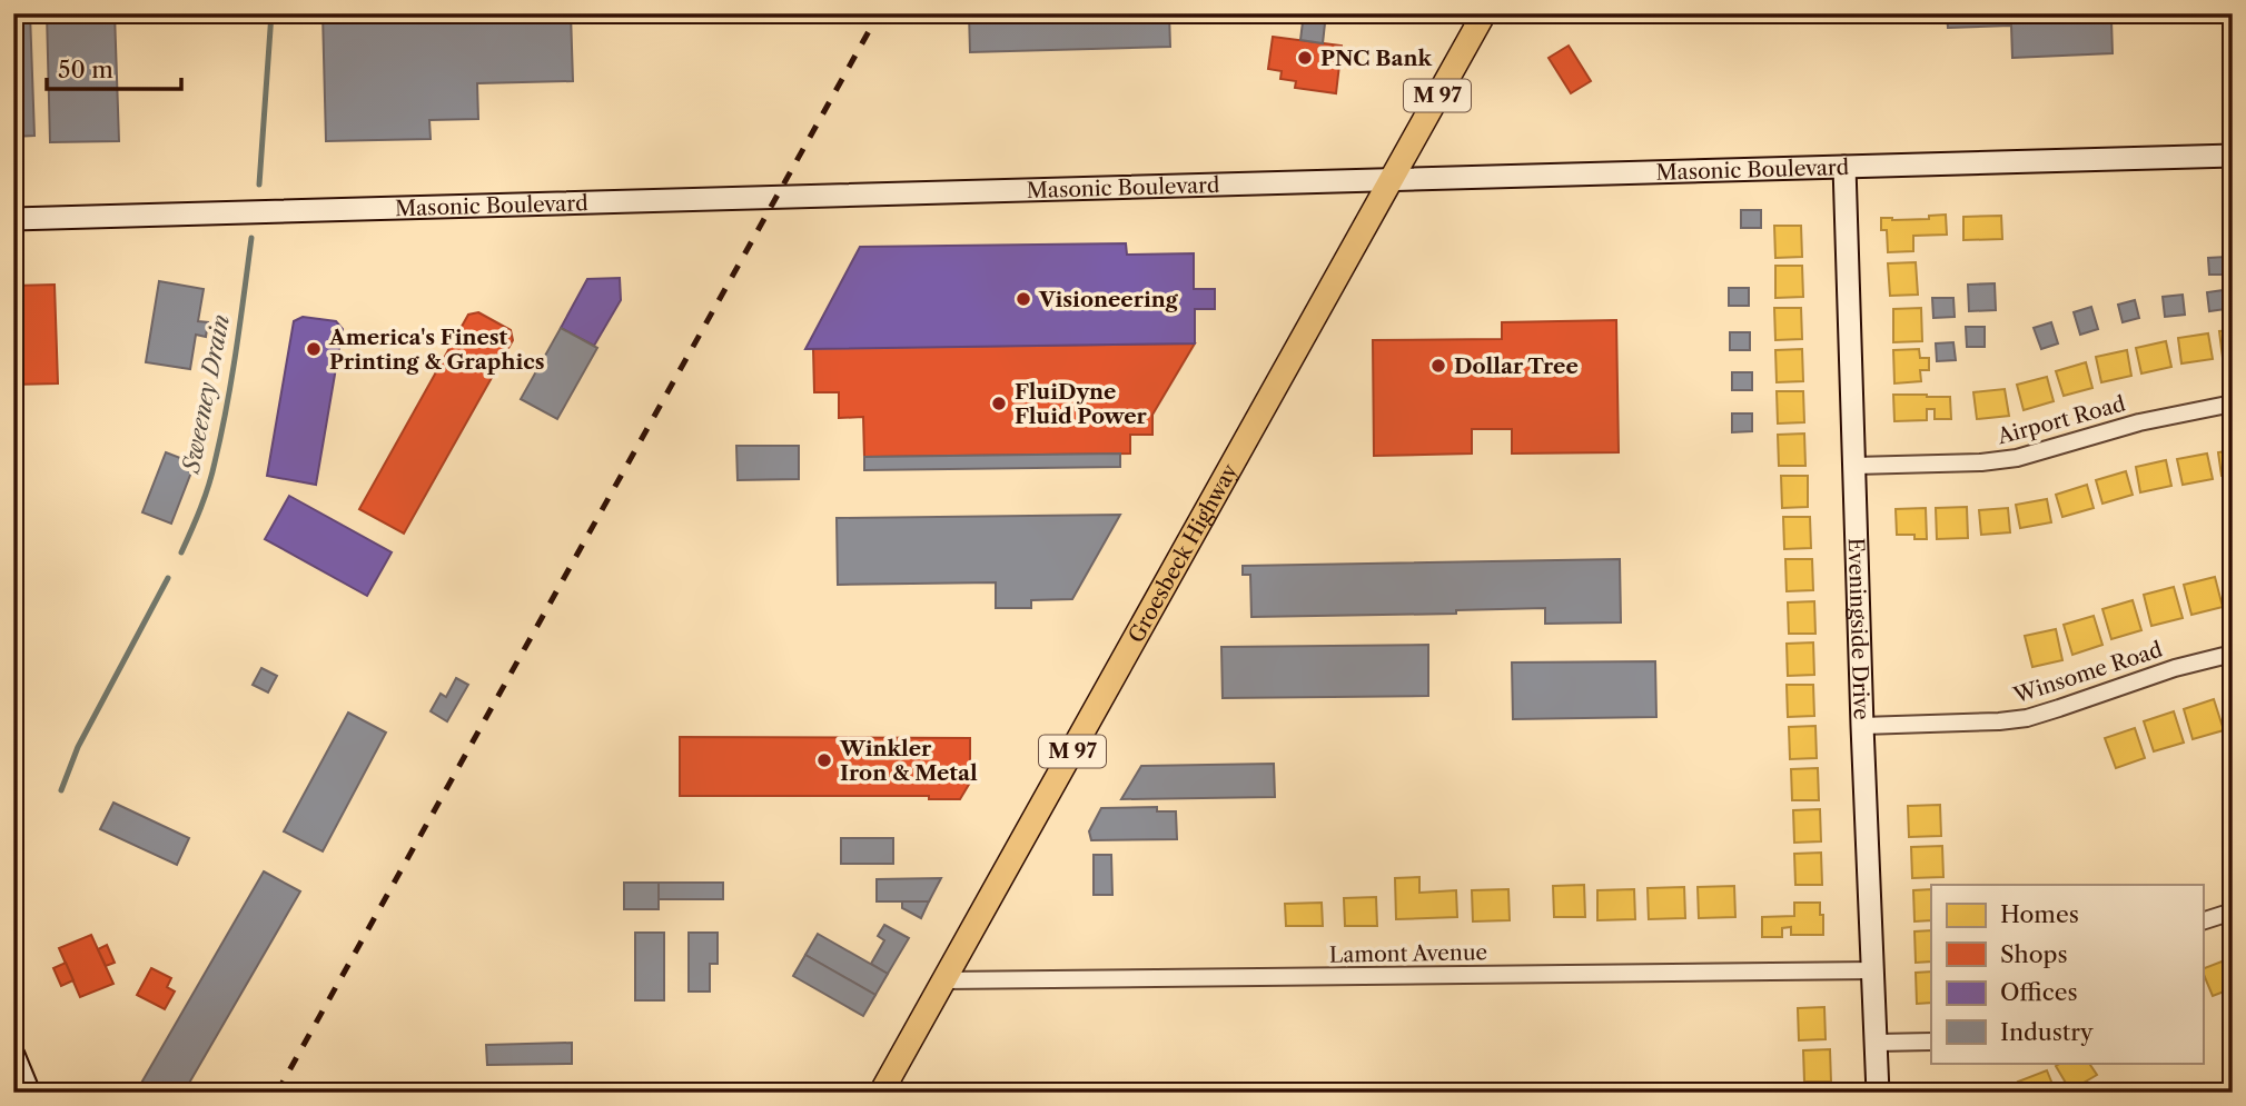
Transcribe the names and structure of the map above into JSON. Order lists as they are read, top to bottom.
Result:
{
  "streets": {
    "main road": ["M 97", "Groesbeck Highway"],
    "street": [
      "Masonic Boulevard",
      "Airport Road",
      "Eveningside Drive",
      "Winsome Road",
      "Lamont Avenue"
    ]
  },
  "crossings": [
    ["Masonic Boulevard", "Groesbeck Highway"],
    ["Masonic Boulevard", "Eveningside Drive"],
    ["Airport Road", "Eveningside Drive"],
    ["Groesbeck Highway", "Lamont Avenue"],
    ["Eveningside Drive", "Winsome Road"],
    ["Eveningside Drive", "Lamont Avenue"]
  ],
  "water": ["Sweeney Drain"],
  "places": [
    "PNC Bank",
    "Visioneering",
    "America's Finest Printing & Graphics",
    "Dollar Tree",
    "FluiDyne Fluid Power",
    "Winkler Iron & Metal"
  ],
  "legend": [
    "Homes",
    "Shops",
    "Offices",
    "Industry"
  ],
  "scale_bar": "50 m"
}
